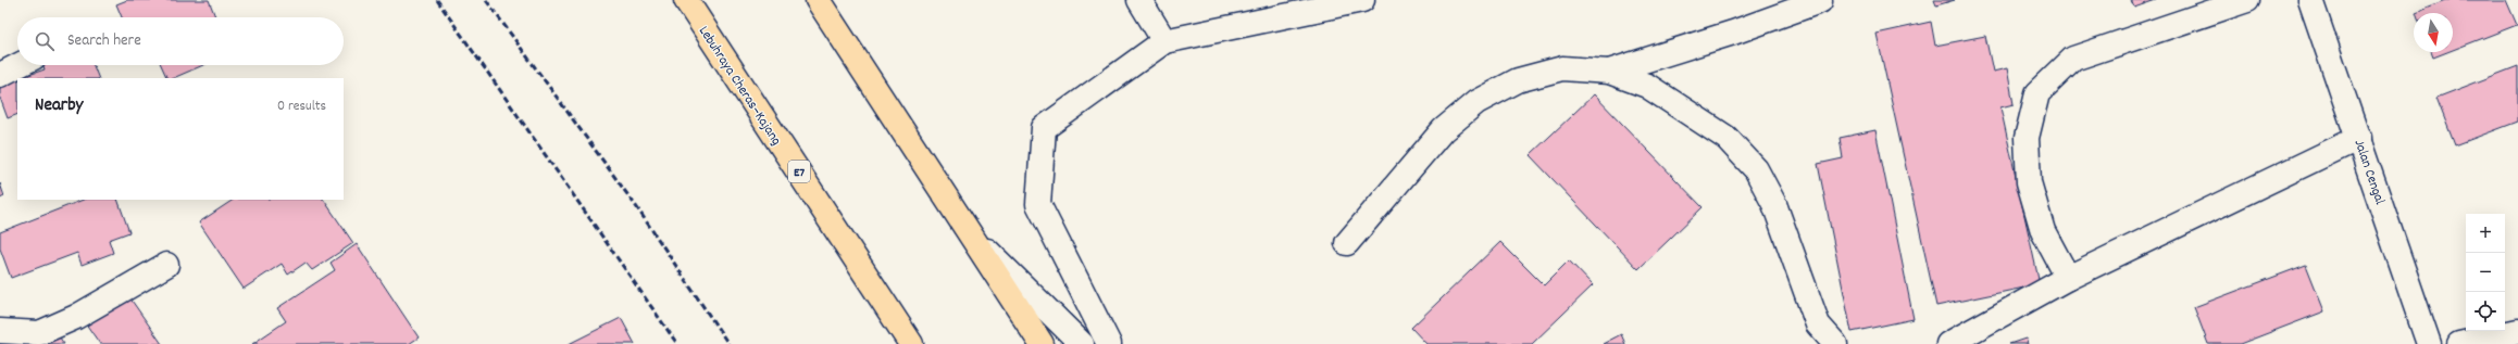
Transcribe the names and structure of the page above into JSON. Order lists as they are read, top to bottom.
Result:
{
  "streets": {
    "highway": ["Lebuhraya Cheras–Kajang", "E7"],
    "street": ["Jalan Cengal"]
  },
  "north": "bottom",
  "page": {
    "search": "Search here",
    "heading": ["Nearby", "0 results"],
    "map_buttons": ["+", "−"]
  }
}
